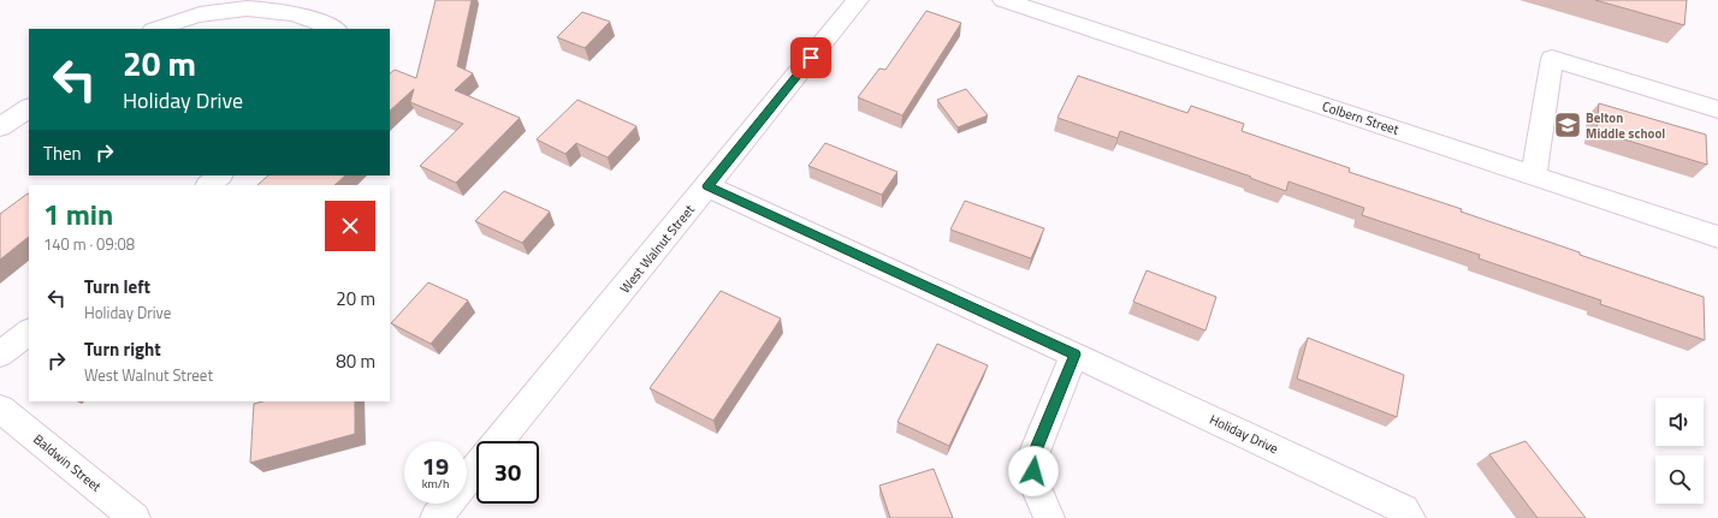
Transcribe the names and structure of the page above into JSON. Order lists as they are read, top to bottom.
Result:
{
  "streets": {
    "street": [
      "Colbern Street",
      "West Walnut Street",
      "Holiday Drive",
      "Baldwin Street"
    ]
  },
  "crossings": [
    ["West Walnut Street", "Holiday Drive"]
  ],
  "places": {
    "school or university": ["Belton Middle school"]
  },
  "page": {
    "turn": ["20 m", "Holiday Drive"],
    "then": "Then",
    "heading": ["1 min", "140 m · 09:08"],
    "list": [
      {
        "name": "Turn left",
        "note": "Holiday Drive",
        "value": "20 m"
      },
      {
        "name": "Turn right",
        "note": "West Walnut Street",
        "value": "80 m"
      }
    ],
    "speed": "19 km/h",
    "limit": "30"
  }
}
